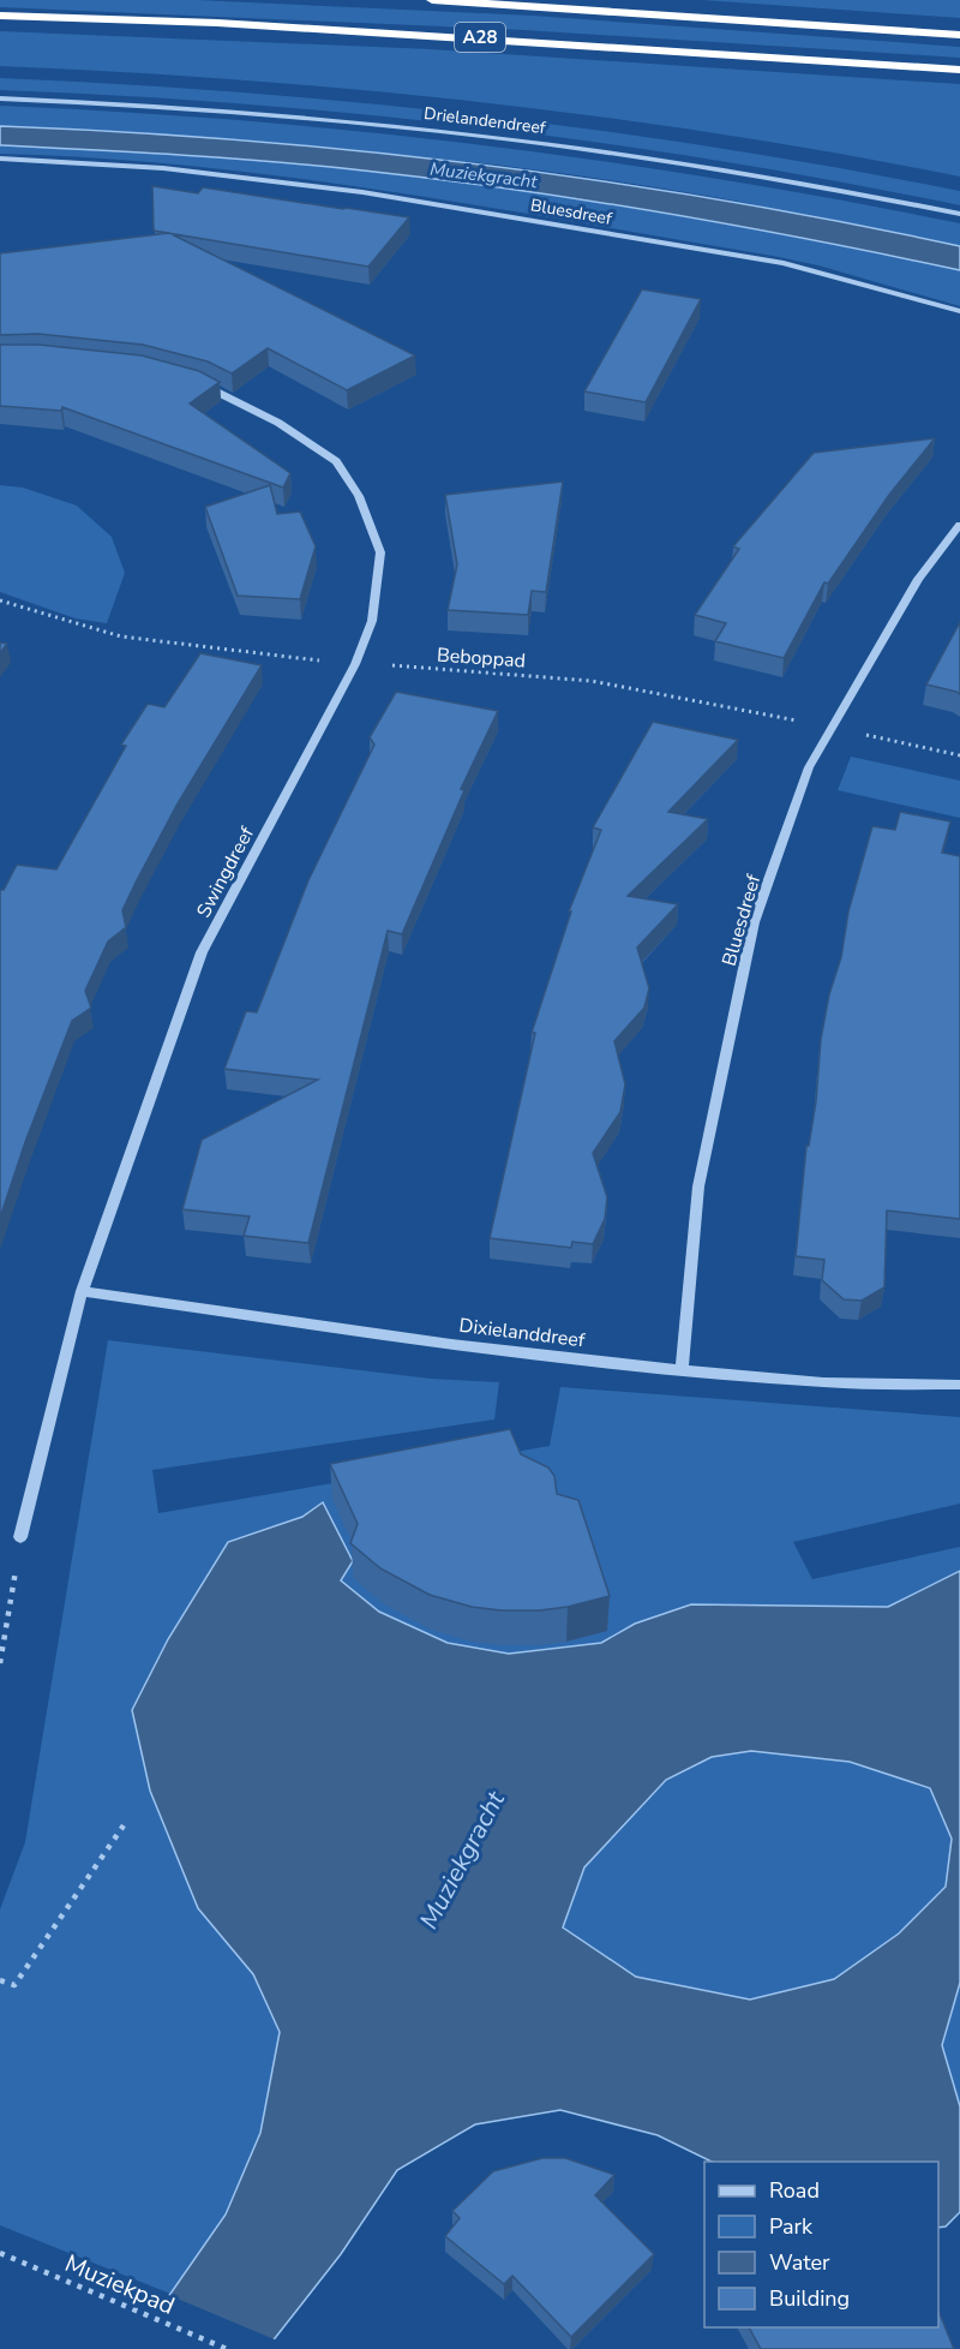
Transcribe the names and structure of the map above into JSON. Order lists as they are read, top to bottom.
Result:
{
  "streets": {
    "highway": ["A28"],
    "street": [
      "Drielandendreef",
      "Bluesdreef",
      "Swingdreef",
      "Dixielanddreef"
    ],
    "path": ["Beboppad", "Muziekpad"]
  },
  "crossings": [
    ["Bluesdreef", "Beboppad"],
    ["Bluesdreef", "Dixielanddreef"],
    ["Beboppad", "Swingdreef"],
    ["Swingdreef", "Dixielanddreef"]
  ],
  "water": ["Muziekgracht"],
  "legend": [
    "Road",
    "Park",
    "Water",
    "Building"
  ]
}
